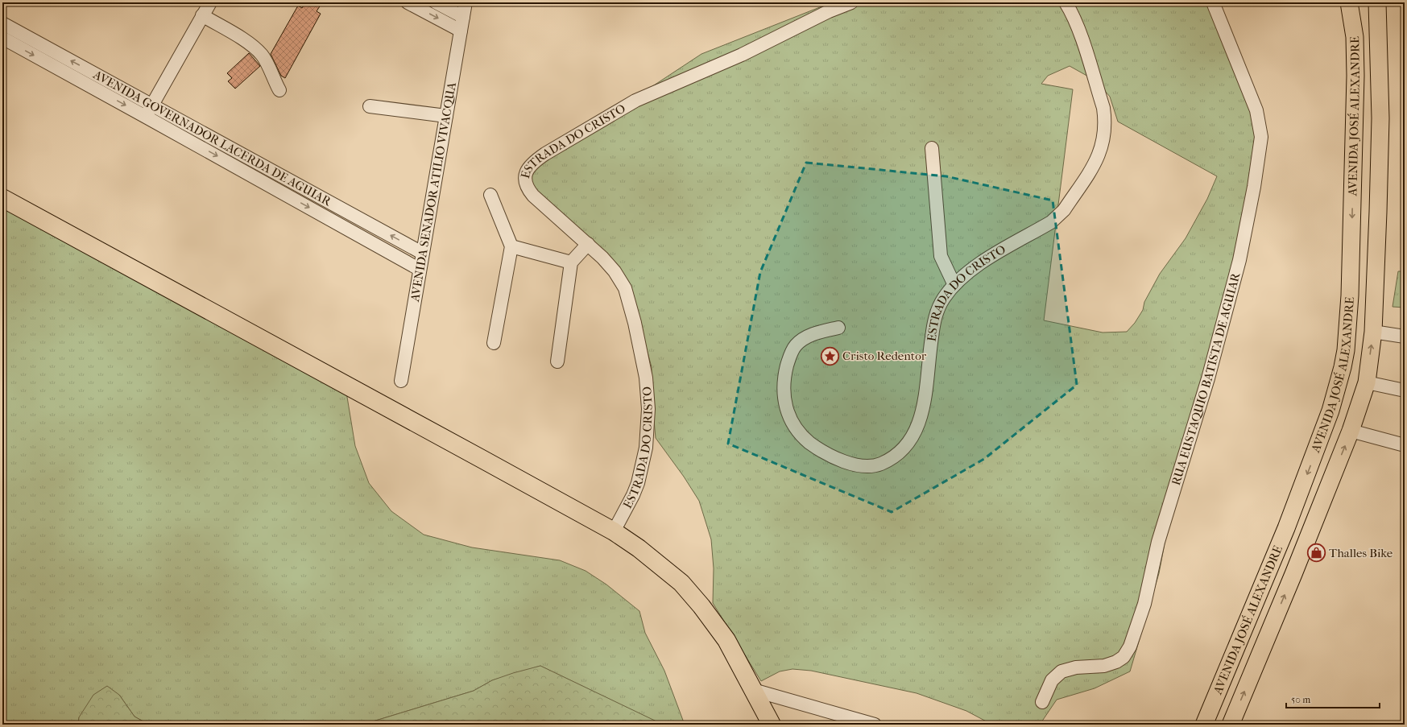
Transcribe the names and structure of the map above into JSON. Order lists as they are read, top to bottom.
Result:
{
  "streets": {
    "main road": ["AVENIDA JOSÉ ALEXANDRE"],
    "street": [
      "AVENIDA GOVERNADOR LACERDA DE AGUIAR",
      "ESTRADA DO CRISTO",
      "AVENIDA SENADOR ATILIO VIVACQUA",
      "RUA EUSTAQUIO BATISTA DE AGUIAR"
    ]
  },
  "crossings": [
    ["AVENIDA GOVERNADOR LACERDA DE AGUIAR", "AVENIDA SENADOR ATILIO VIVACQUA"]
  ],
  "places": {
    "place": ["Cristo Redentor"],
    "shop": ["Thalles Bike"]
  },
  "scale_bar": "50 m"
}
